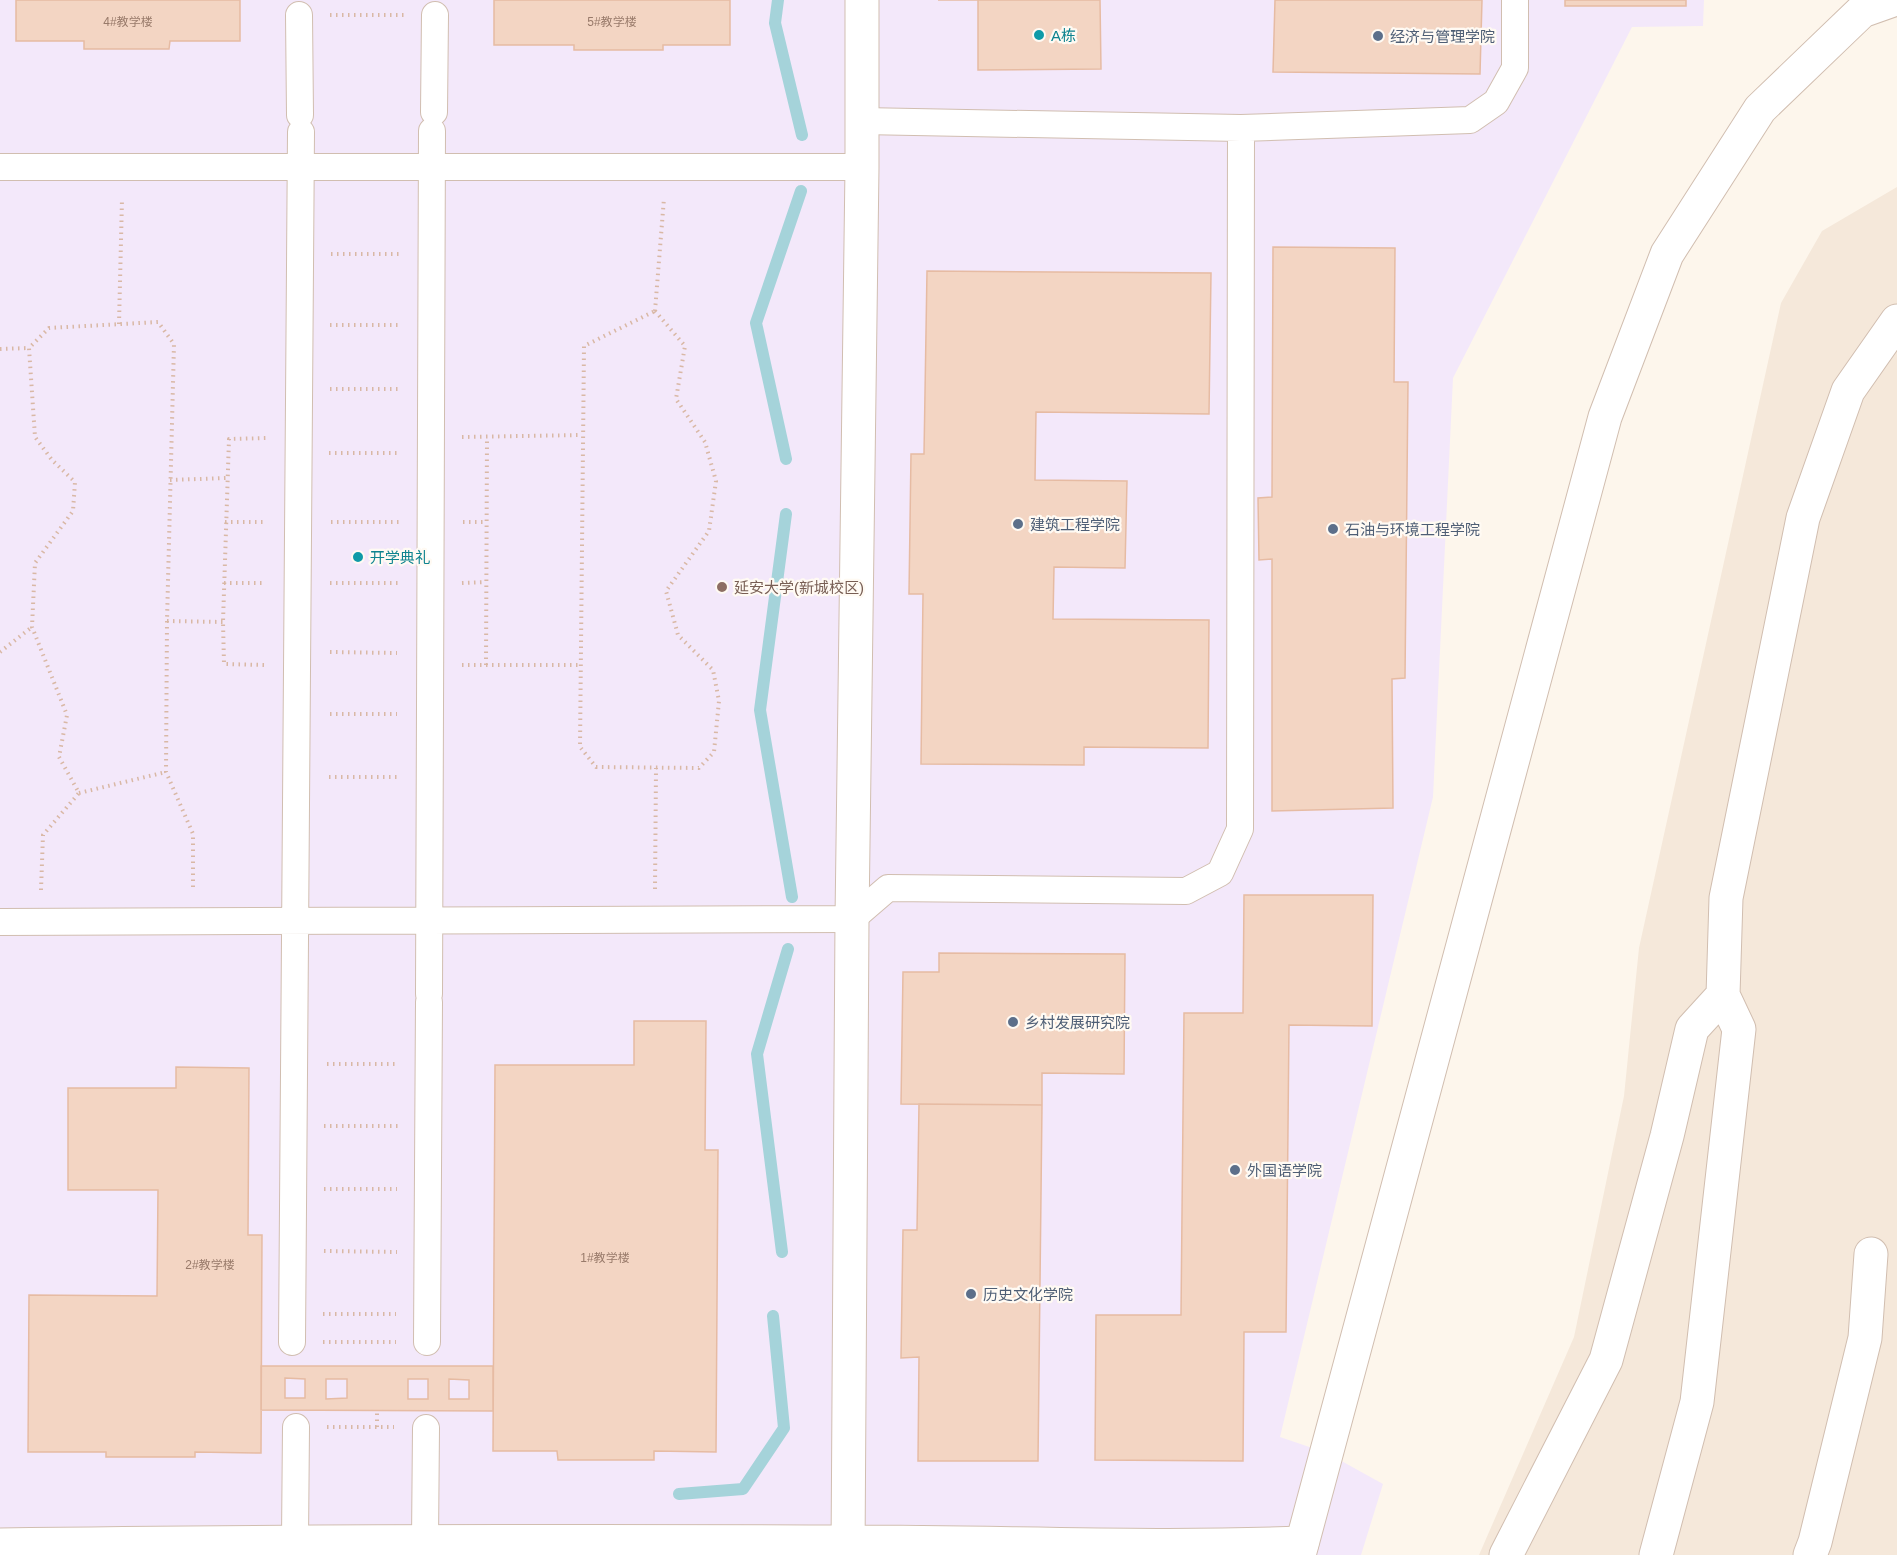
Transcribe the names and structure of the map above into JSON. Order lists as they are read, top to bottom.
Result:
{
  "places": [
    "A栋",
    "经济与管理学院",
    "建筑工程学院",
    "石油与环境工程学院",
    "开学典礼",
    "延安大学(新城校区)",
    "乡村发展研究院",
    "外国语学院",
    "历史文化学院"
  ],
  "house_numbers": [
    "4#教学楼",
    "5#教学楼",
    "1#教学楼",
    "2#教学楼"
  ]
}
